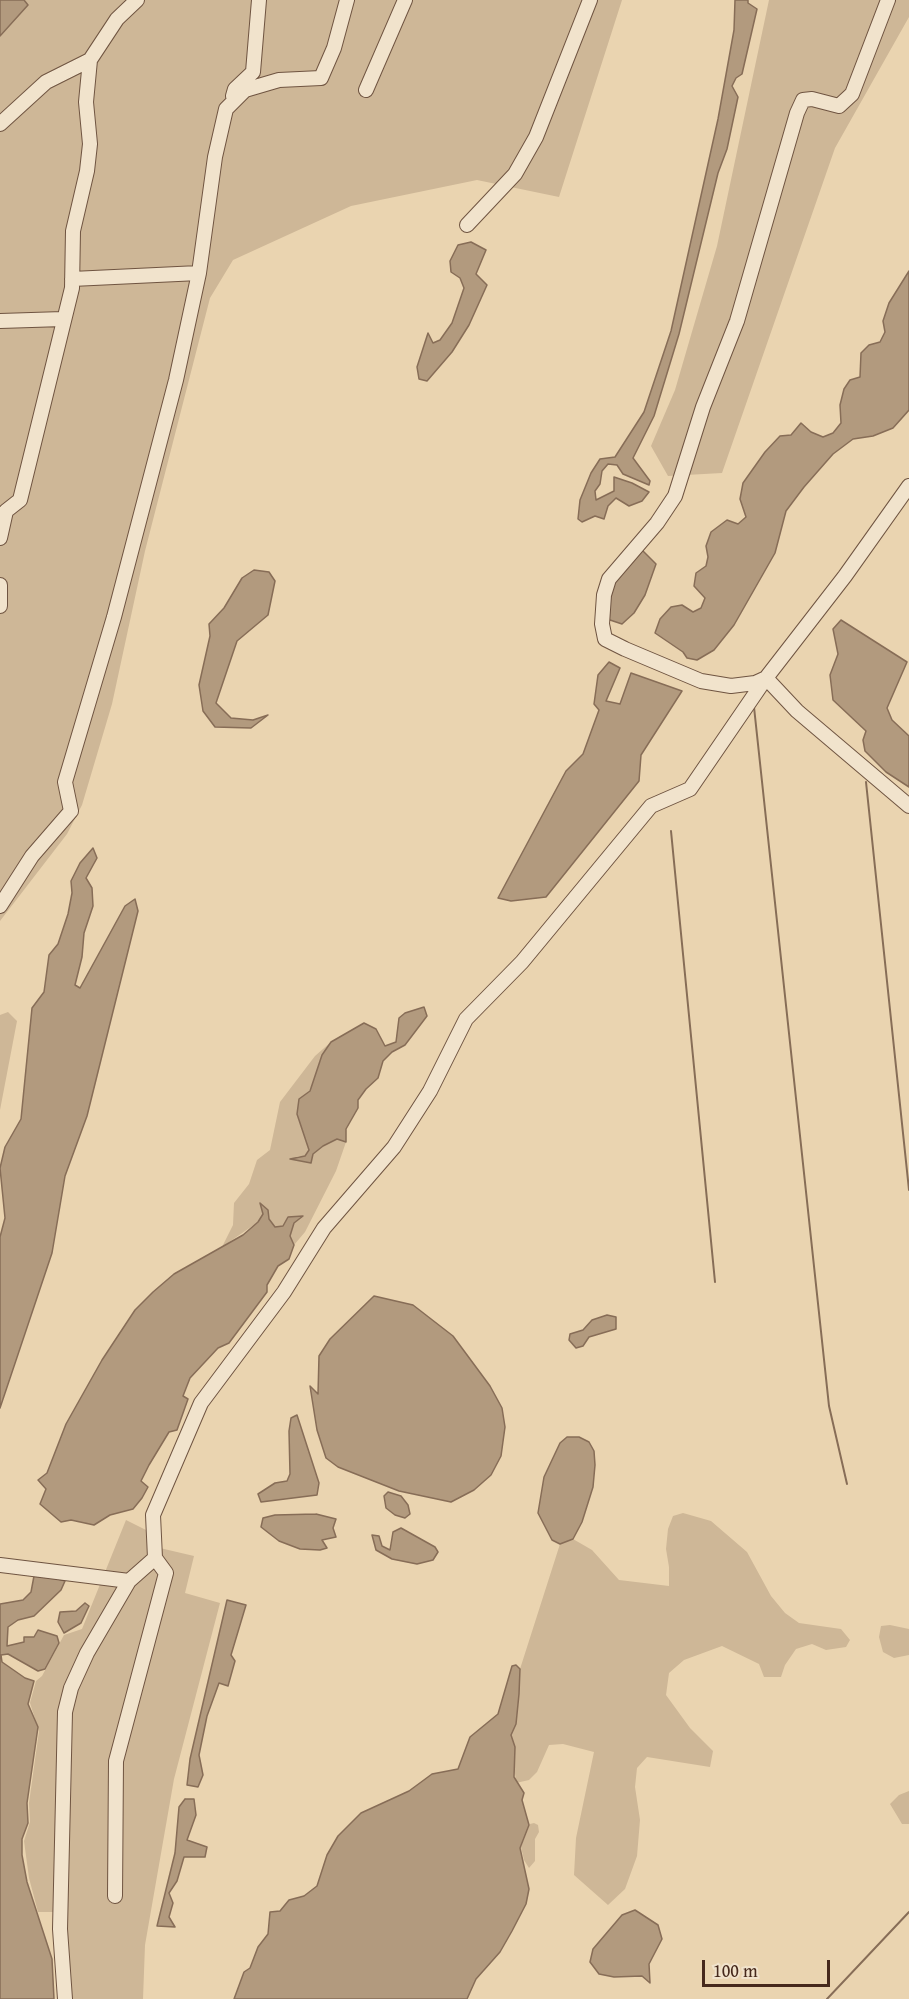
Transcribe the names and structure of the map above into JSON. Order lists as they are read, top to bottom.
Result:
{
  "scale_bar": "100 m"
}
